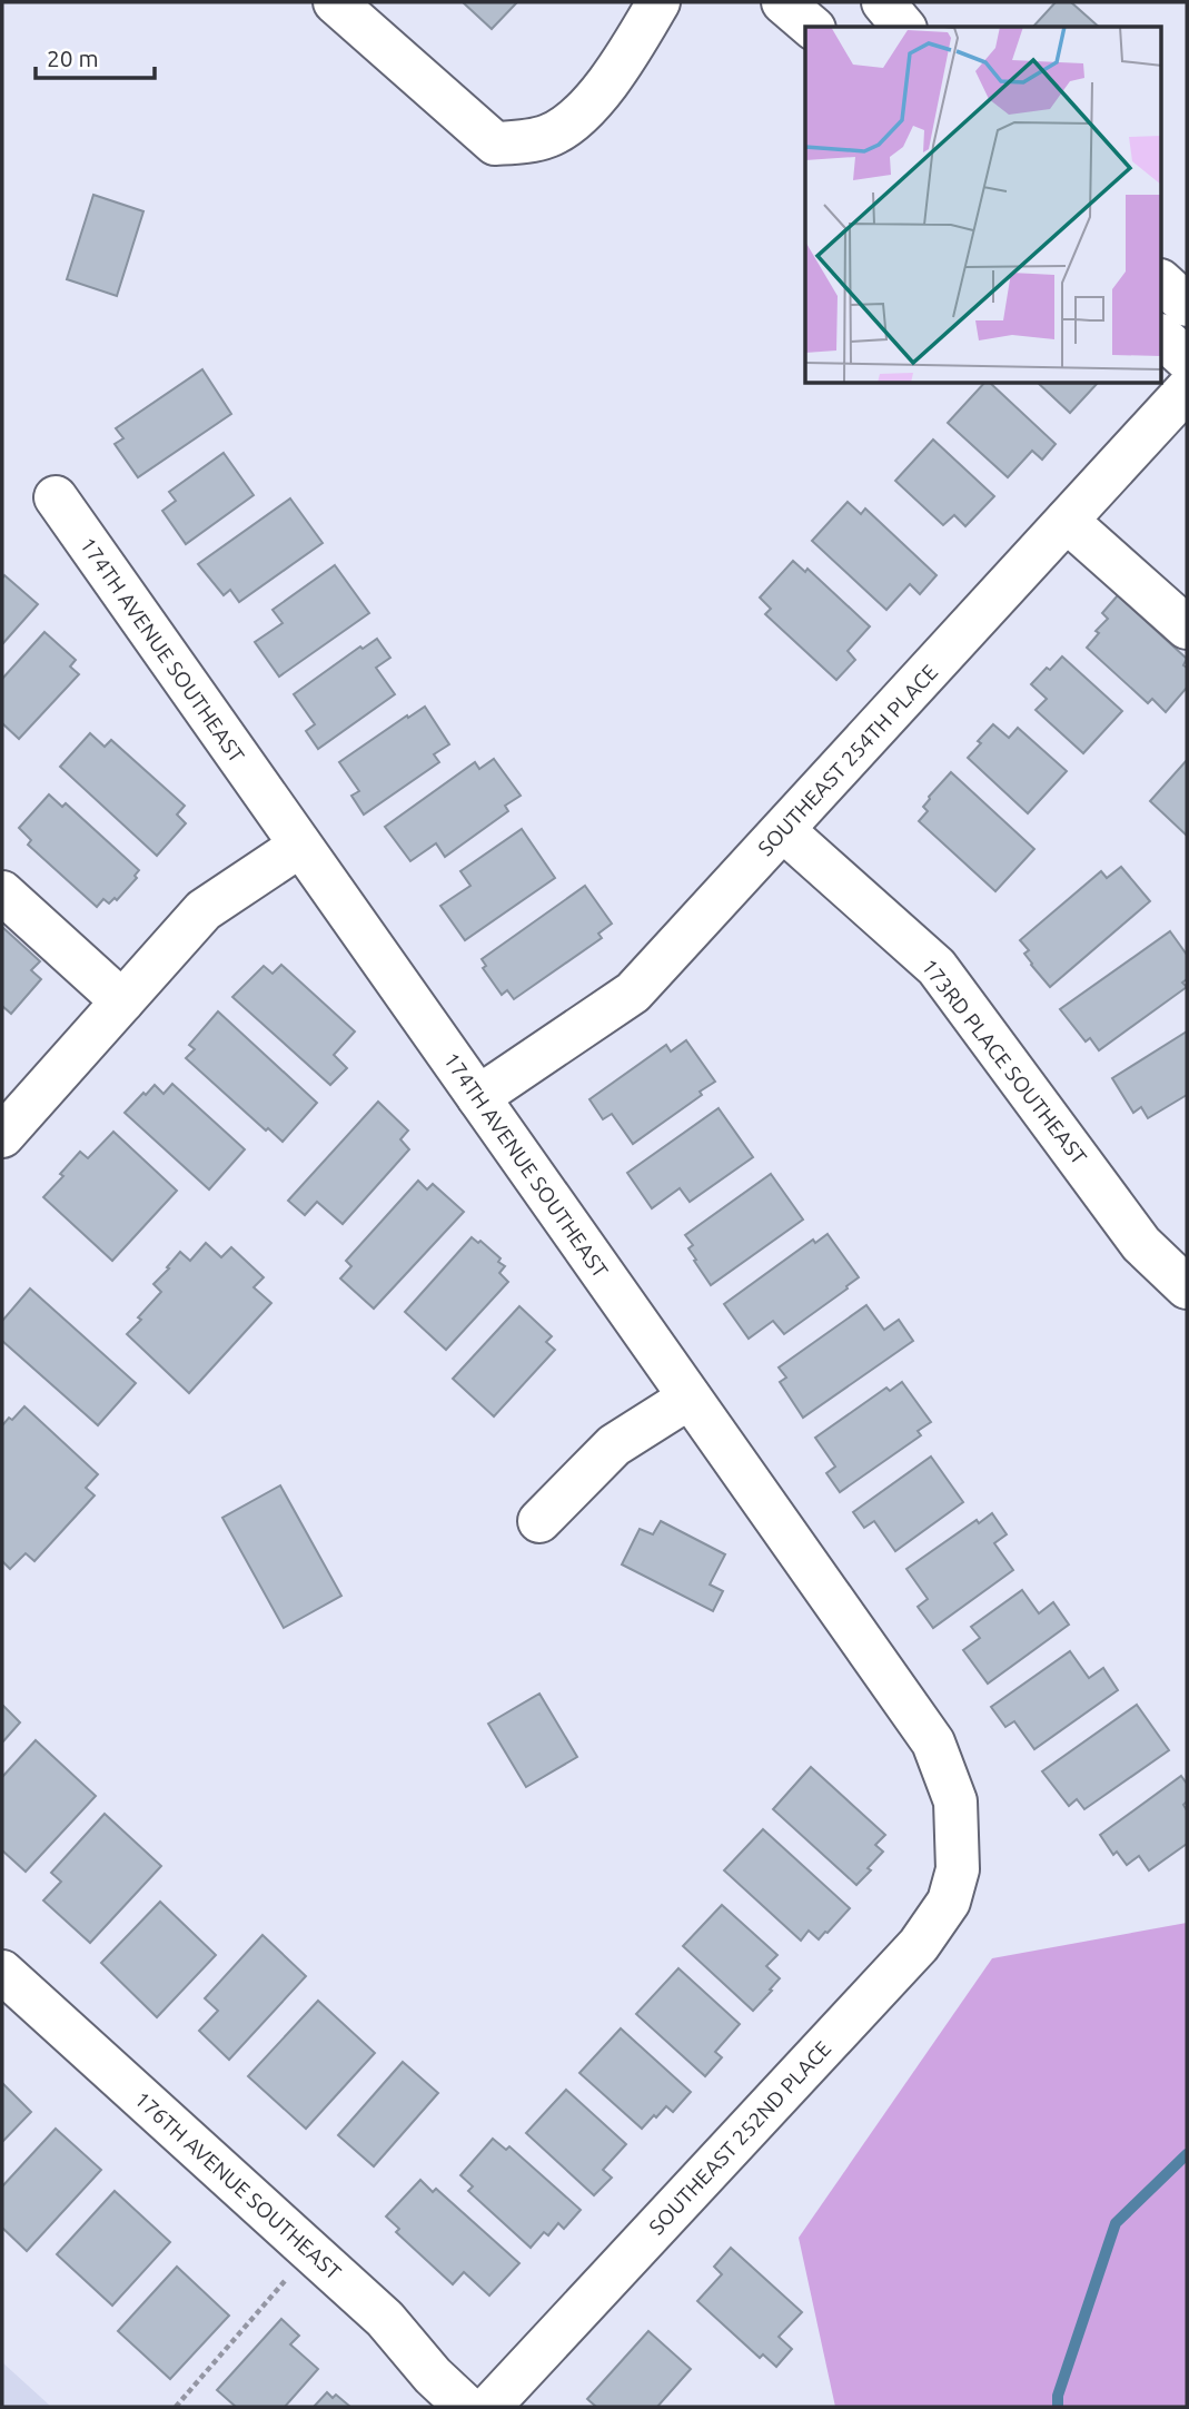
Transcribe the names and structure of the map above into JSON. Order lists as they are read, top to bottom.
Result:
{
  "streets": {
    "street": [
      "174TH AVENUE SOUTHEAST",
      "SOUTHEAST 254TH PLACE",
      "173RD PLACE SOUTHEAST",
      "SOUTHEAST 252ND PLACE",
      "176TH AVENUE SOUTHEAST"
    ]
  },
  "crossings": [
    ["174TH AVENUE SOUTHEAST", "SOUTHEAST 254TH PLACE"],
    ["174TH AVENUE SOUTHEAST", "SOUTHEAST 252ND PLACE"],
    ["SOUTHEAST 254TH PLACE", "173RD PLACE SOUTHEAST"]
  ],
  "scale_bar": "20 m"
}
